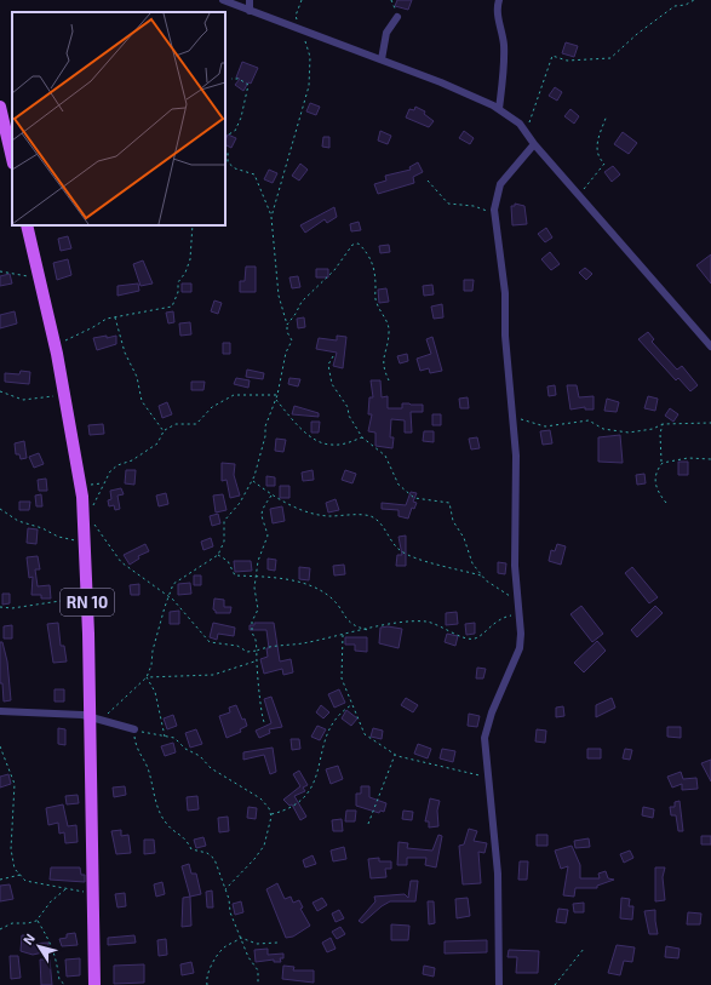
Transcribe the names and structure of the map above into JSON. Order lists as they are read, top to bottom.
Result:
{
  "streets": {
    "main road": ["RN 10"]
  },
  "north": "top left"
}
